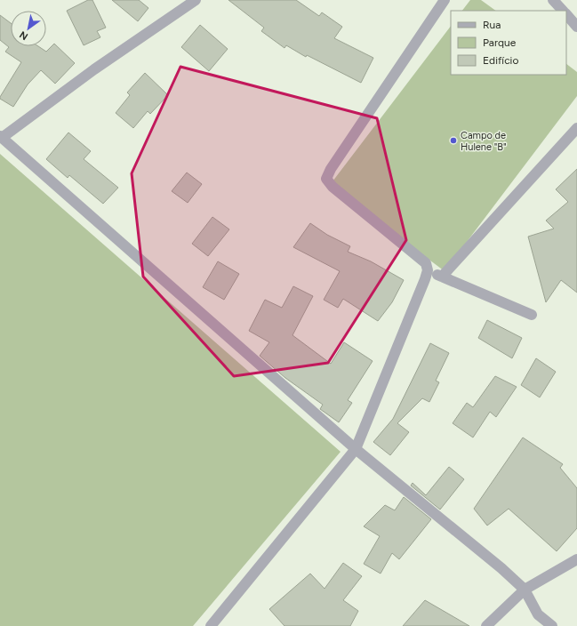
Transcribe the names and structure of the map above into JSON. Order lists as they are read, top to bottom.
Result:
{
  "places": ["Campo de Hulene \"B\""],
  "legend": ["Rua", "Parque", "Edifício"],
  "north": "bottom left"
}
